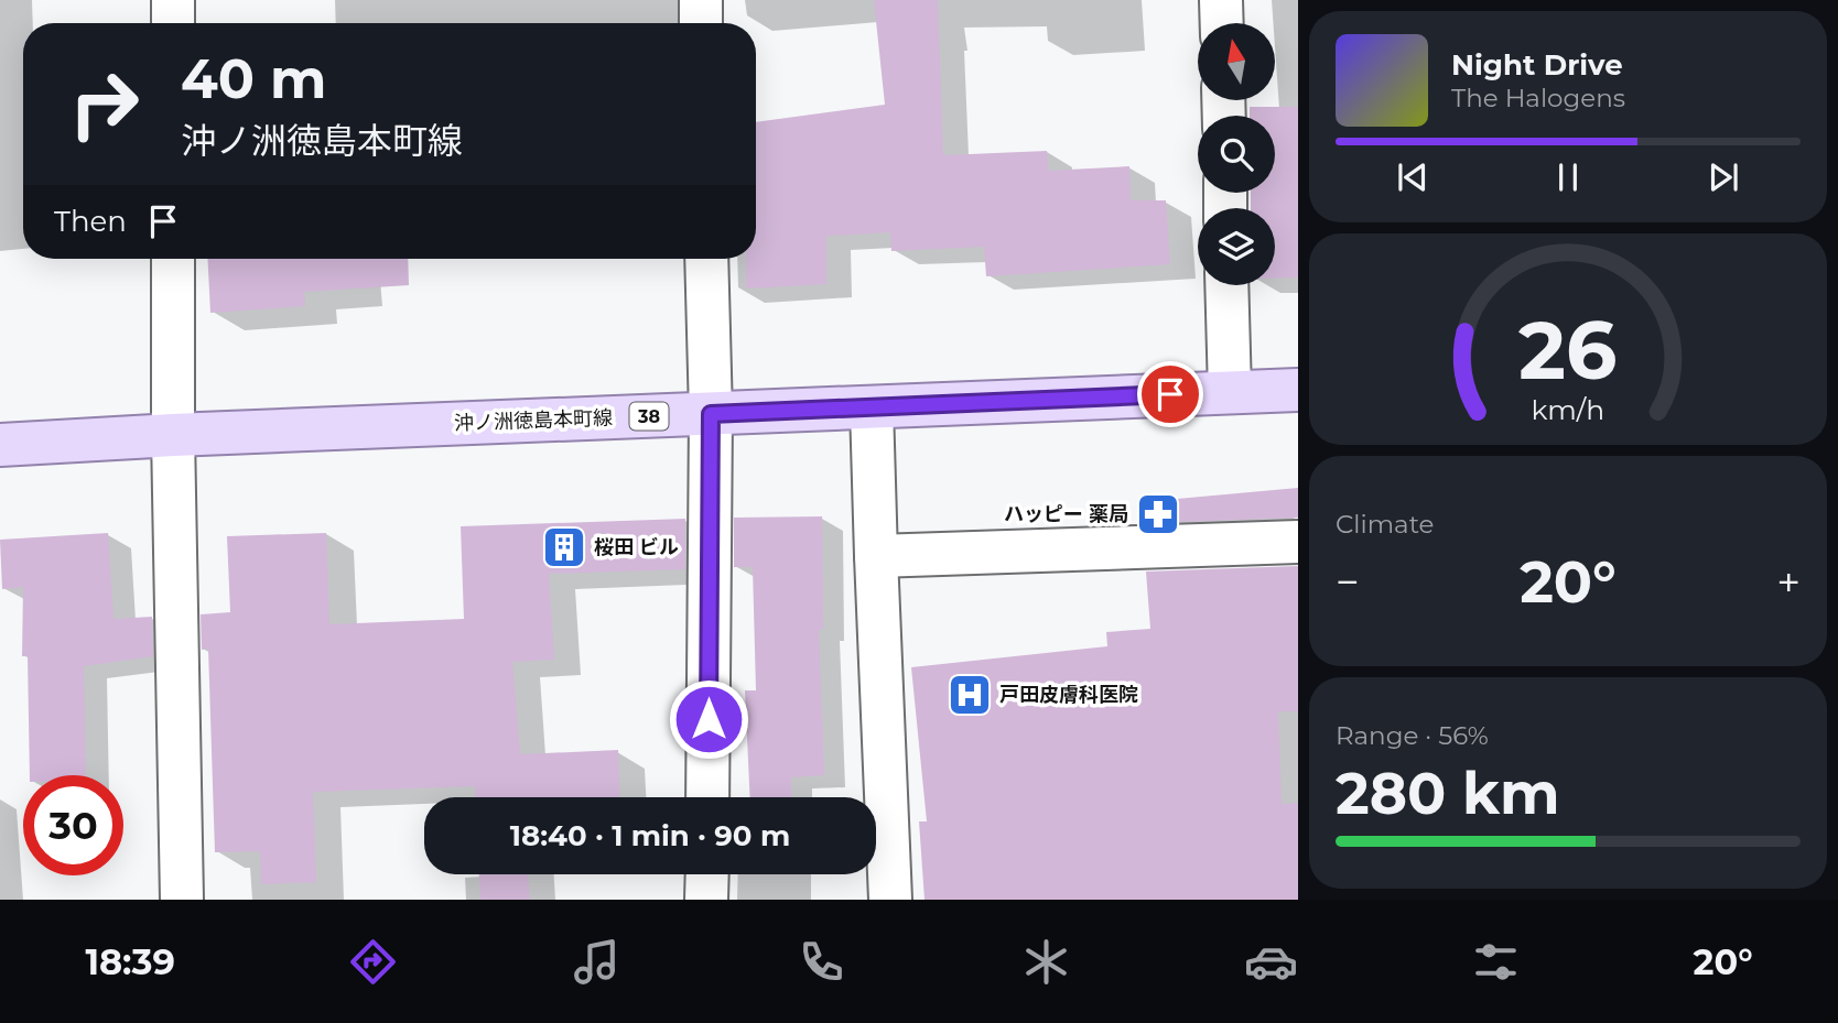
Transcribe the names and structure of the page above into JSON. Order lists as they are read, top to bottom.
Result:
{
  "streets": {
    "main road": ["38", "沖ノ洲徳島本町線"]
  },
  "places": {
    "pharmacy": ["ハッピー 薬局"],
    "building": ["桜田 ビル"],
    "hospital": ["戸田皮膚科医院"]
  },
  "north": "top",
  "page": {
    "turn": ["40 m", "沖ノ洲徳島本町線"],
    "song": ["Night Drive", "The Halogens"],
    "then": "Then",
    "tile": [
      "Climate",
      ["Range · 56%", "280 km"]
    ],
    "heat": ["−", "20°", "+"],
    "limit": "30",
    "trip": "18:40 · 1 min · 90 m",
    "tabs": ["18:39", "20°"],
    "gauge": ["26", "km/h"]
  }
}
